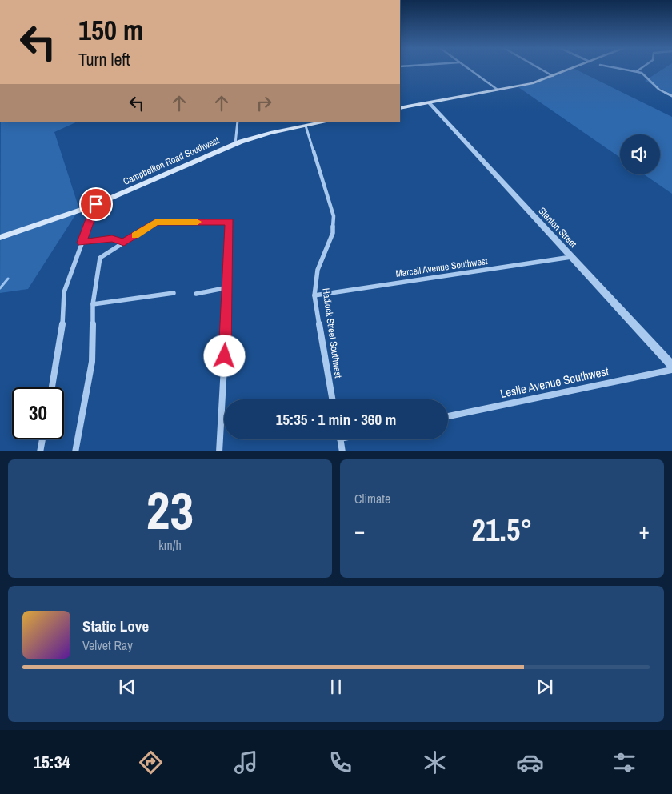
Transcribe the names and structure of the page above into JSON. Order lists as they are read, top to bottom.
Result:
{
  "streets": {
    "main road": ["Campbellton Road Southwest"],
    "street": [
      "Stanton Street",
      "Marcell Avenue Southwest",
      "Hadlock Street Southwest",
      "Leslie Avenue Southwest"
    ]
  },
  "crossings": [
    ["Campbellton Road Southwest", "Hadlock Street Southwest"],
    ["Stanton Street", "Marcell Avenue Southwest"],
    ["Marcell Avenue Southwest", "Hadlock Street Southwest"]
  ],
  "page": {
    "turn": ["150 m", "Turn left"],
    "limit": "30",
    "trip": "15:35 · 1 min · 360 m",
    "tile": [
      ["23", "km/h"],
      "Climate"
    ],
    "heat": ["−", "21.5°", "+"],
    "song": ["Static Love", "Velvet Ray"],
    "tabs": "15:34"
  }
}
